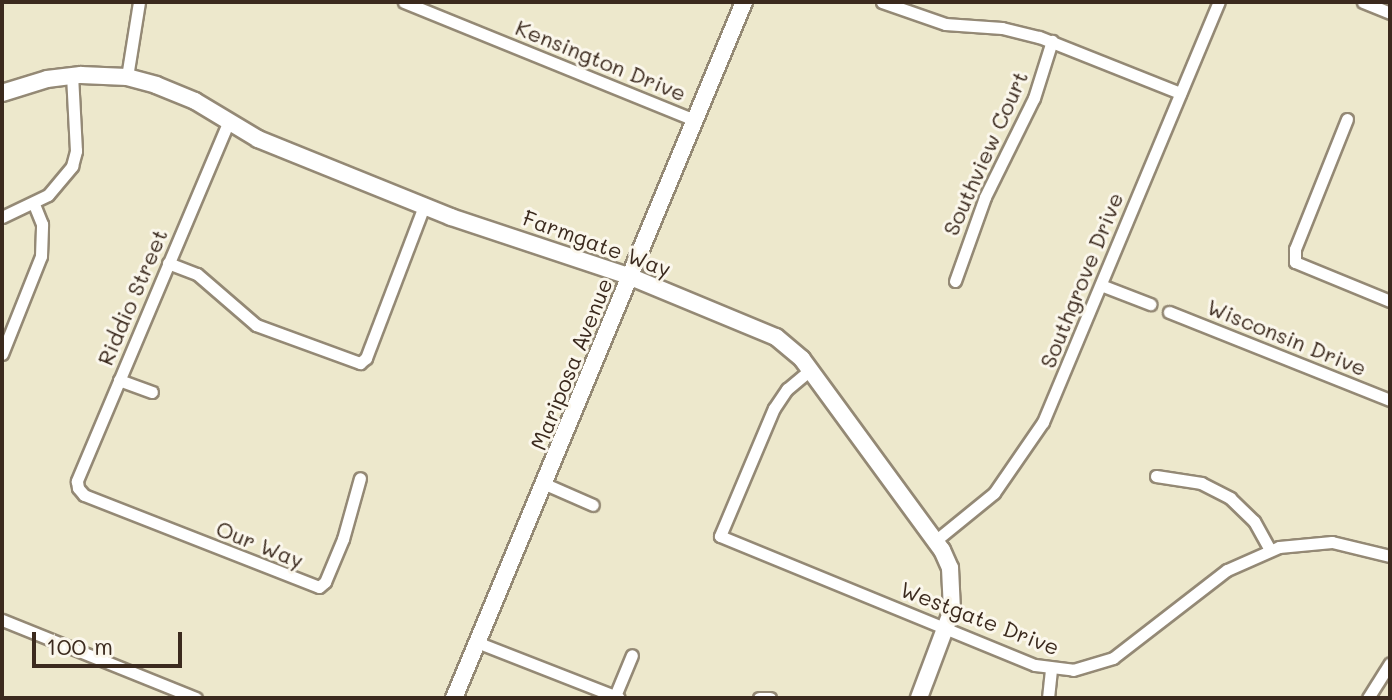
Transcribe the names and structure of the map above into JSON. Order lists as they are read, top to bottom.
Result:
{
  "streets": {
    "street": [
      "Kensington Drive",
      "Southview Court",
      "Farmgate Way",
      "Southgrove Drive",
      "Riddio Street",
      "Wisconsin Drive",
      "Mariposa Avenue",
      "Our Way",
      "Westgate Drive"
    ]
  },
  "crossings": [
    ["Kensington Drive", "Mariposa Avenue"],
    ["Farmgate Way", "Southgrove Drive"],
    ["Farmgate Way", "Riddio Street"],
    ["Farmgate Way", "Mariposa Avenue"],
    ["Farmgate Way", "Westgate Drive"],
    ["Riddio Street", "Our Way"]
  ],
  "scale_bar": "100 m"
}
